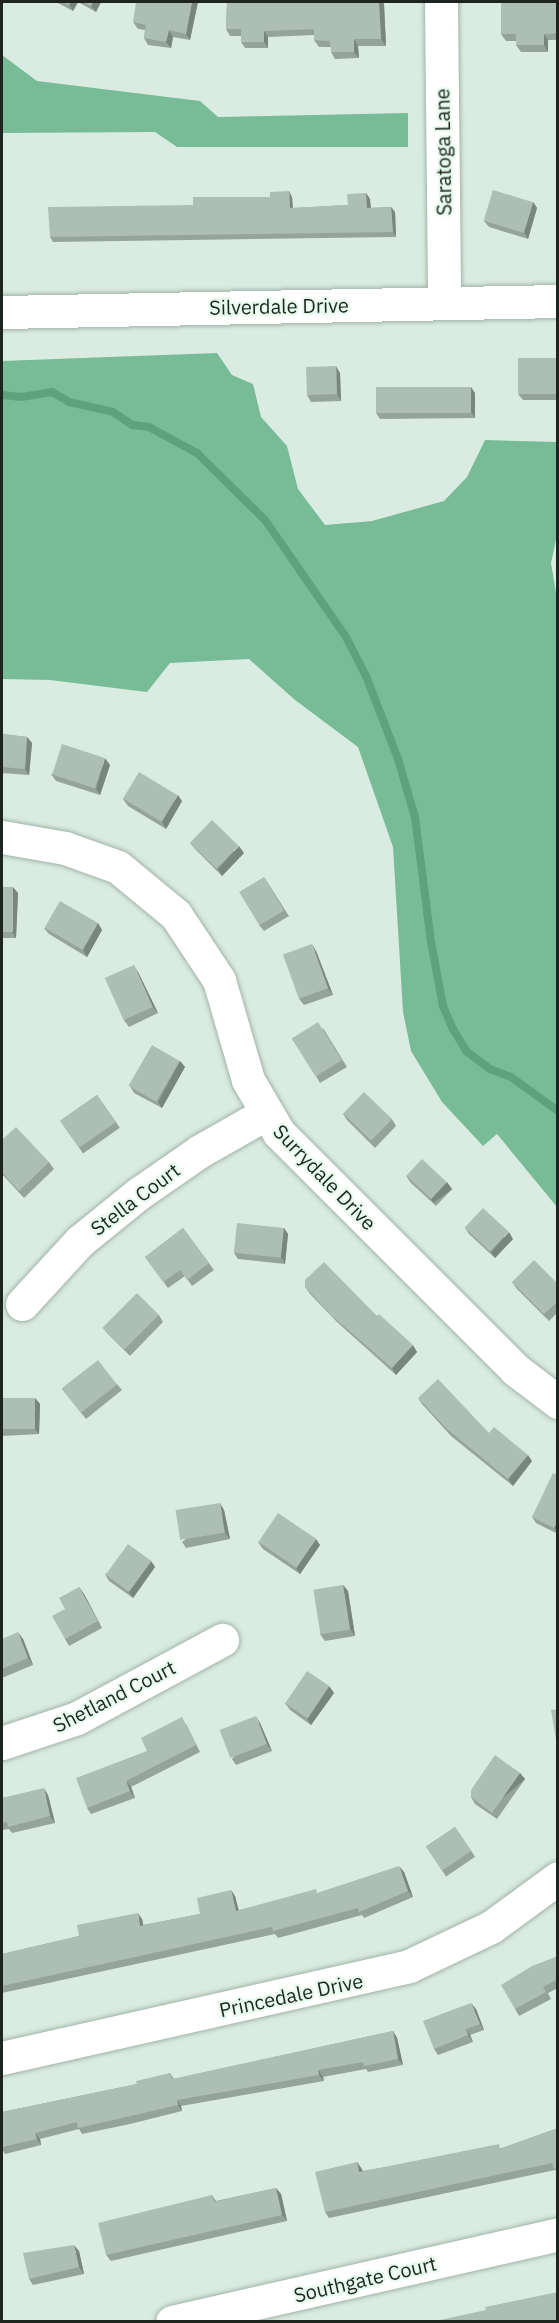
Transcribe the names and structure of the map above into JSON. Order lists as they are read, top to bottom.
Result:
{
  "streets": {
    "street": [
      "Saratoga Lane",
      "Silverdale Drive",
      "Surrydale Drive",
      "Stella Court",
      "Shetland Court",
      "Princedale Drive",
      "Southgate Court"
    ]
  },
  "crossings": [
    ["Saratoga Lane", "Silverdale Drive"],
    ["Surrydale Drive", "Stella Court"]
  ]
}
